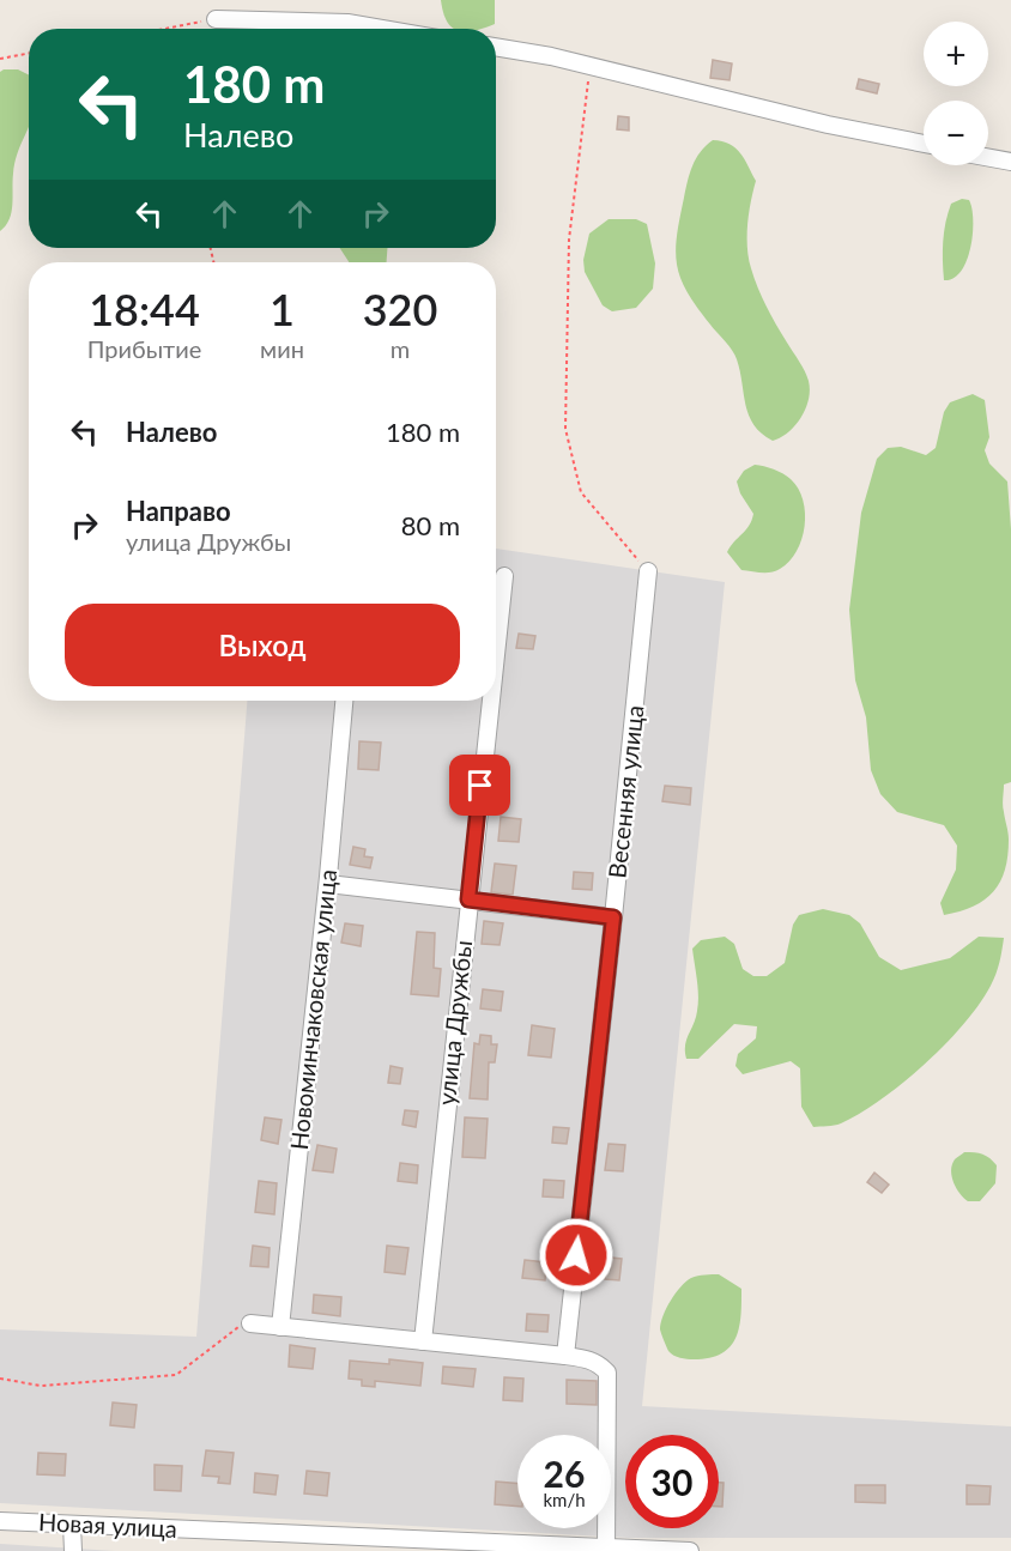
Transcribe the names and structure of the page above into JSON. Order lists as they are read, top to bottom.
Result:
{
  "streets": {
    "street": [
      "Весенняя улица",
      "Новоминчаковская улица",
      "улица Дружбы",
      "Новая улица"
    ]
  },
  "page": {
    "map_buttons": ["+", "−"],
    "turn": ["180 m", "Налево"],
    "eta": [
      "18:44",
      "Прибытие",
      "1",
      "мин",
      "320",
      "m"
    ],
    "list": [
      {
        "name": "Налево",
        "value": "180 m"
      },
      {
        "name": "Направо",
        "note": "улица Дружбы",
        "value": "80 m"
      }
    ],
    "buttons": "Выход",
    "speed": "26 km/h",
    "limit": "30"
  }
}
